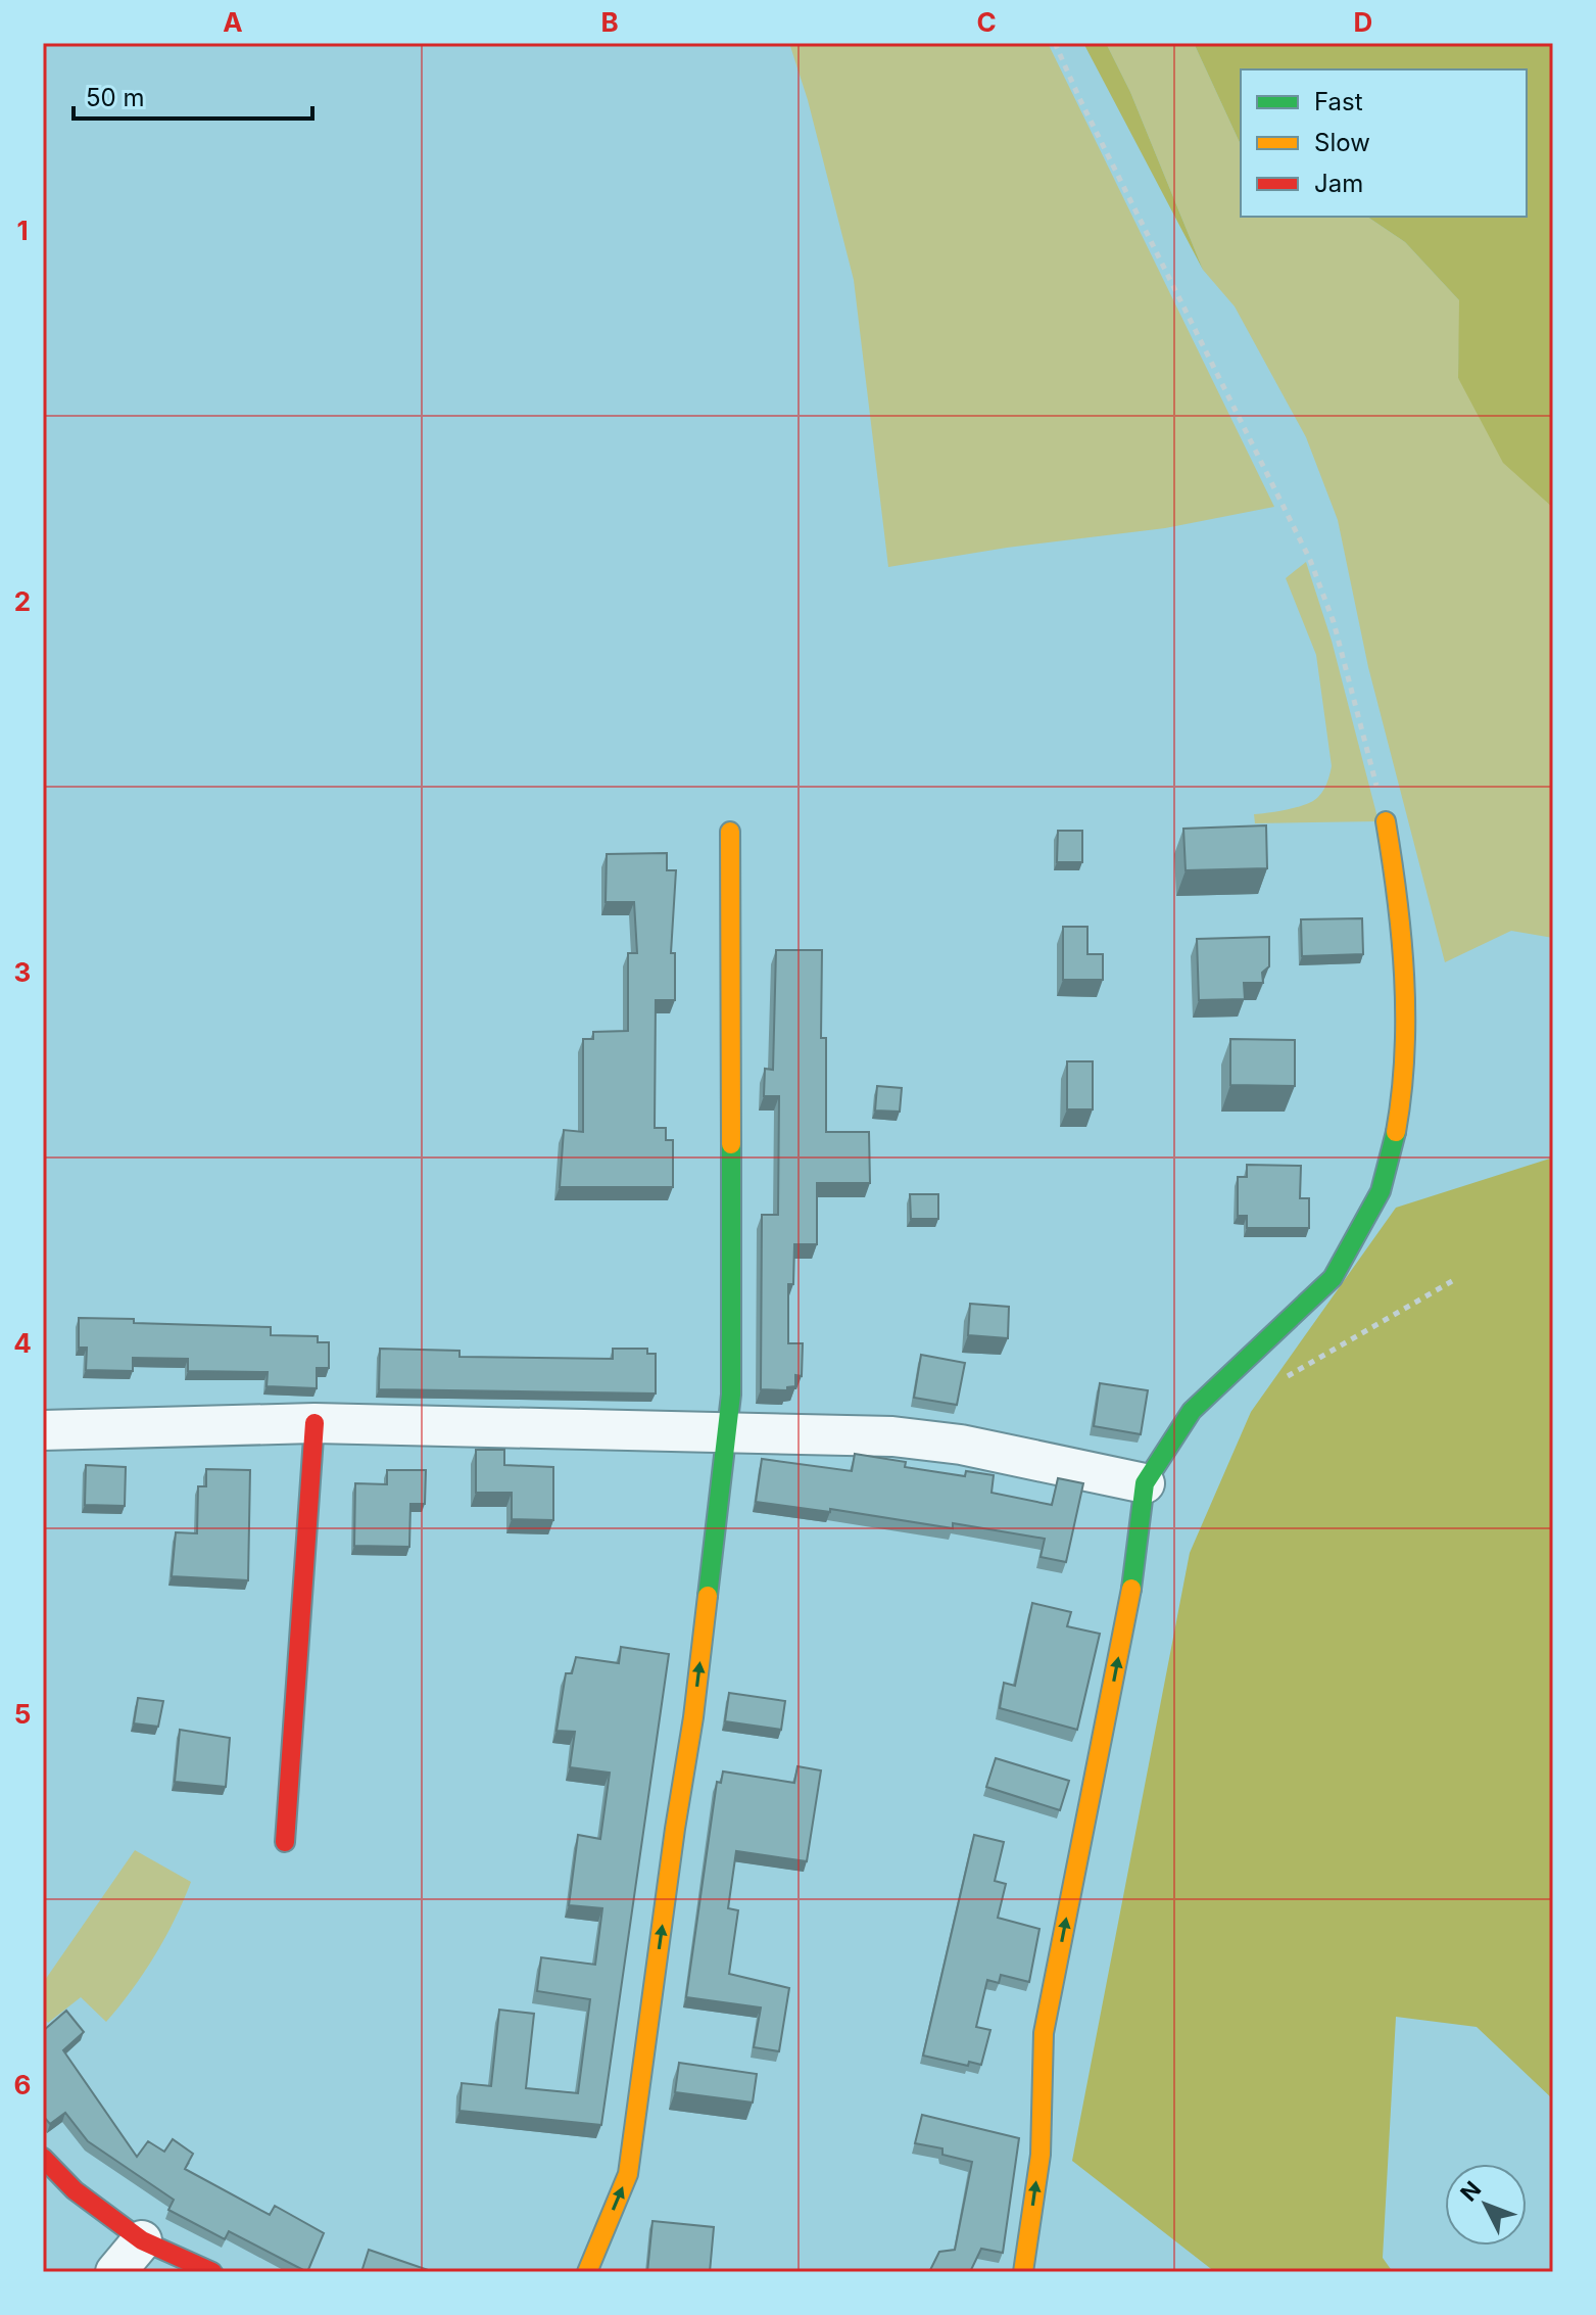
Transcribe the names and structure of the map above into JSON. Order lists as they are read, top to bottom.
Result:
{
  "legend": ["Fast", "Slow", "Jam"],
  "scale_bar": "50 m",
  "north": "top left",
  "grid": {
    "columns": [
      "A",
      "B",
      "C",
      "D"
    ],
    "rows": [
      "1",
      "2",
      "3",
      "4",
      "5",
      "6"
    ]
  }
}
